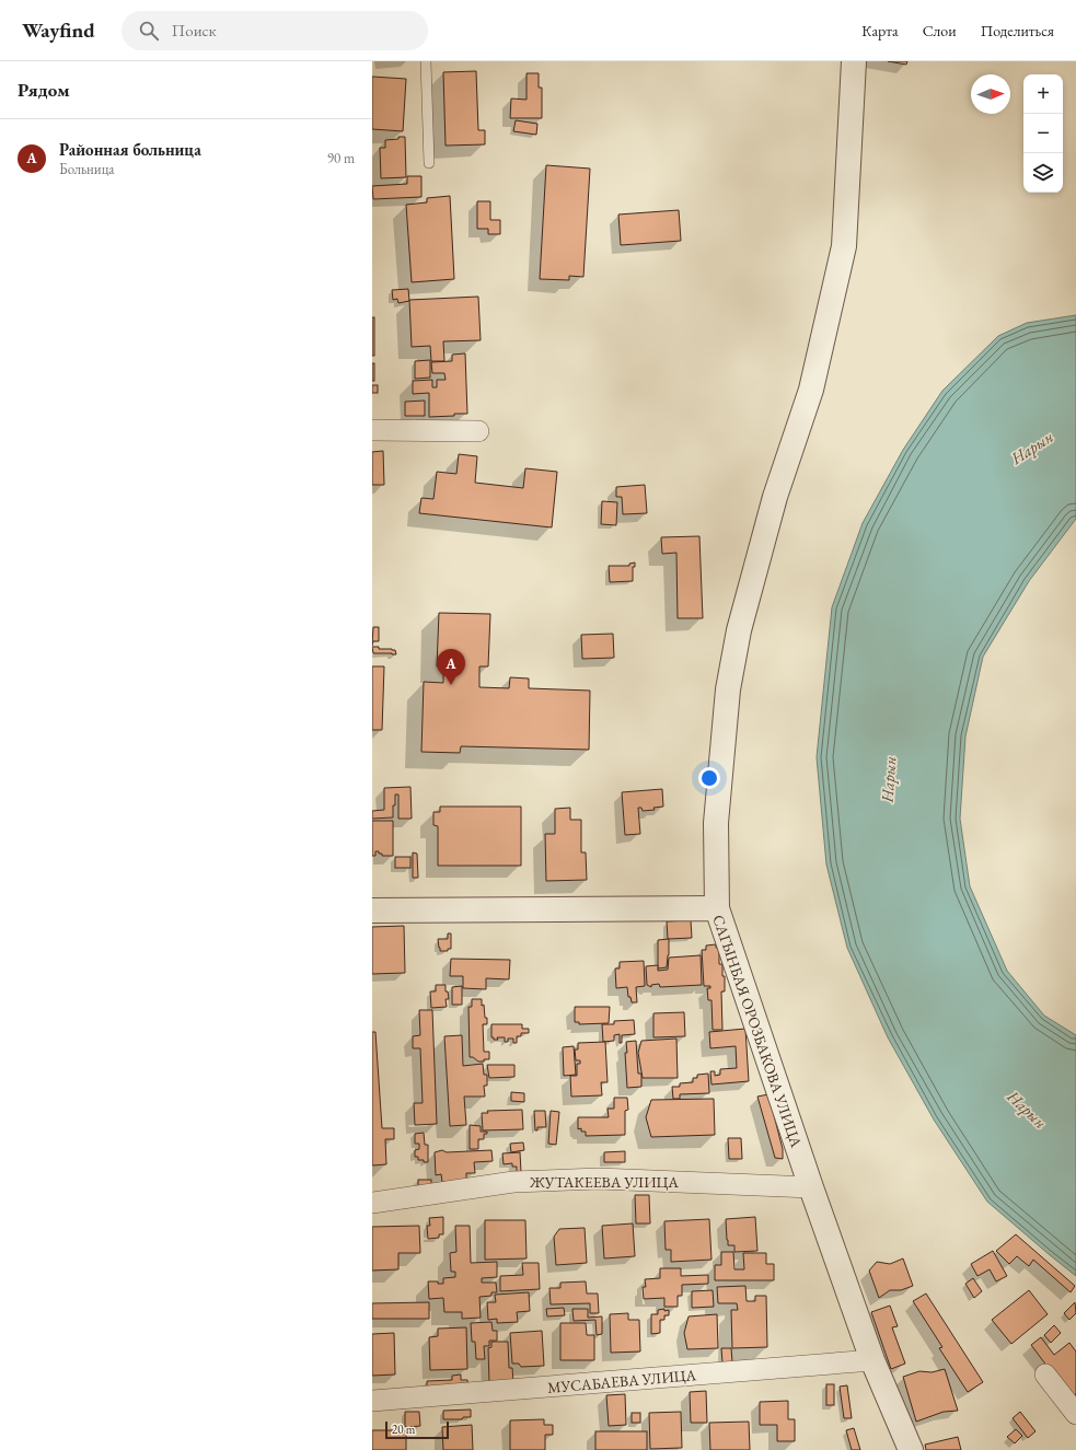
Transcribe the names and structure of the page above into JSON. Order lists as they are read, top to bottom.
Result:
{
  "streets": {
    "street": ["САГЫНБАЯ ОРОЗБАКОВА УЛИЦА", "ЖУТАКЕЕВА УЛИЦА", "МУСАБАЕВА УЛИЦА"]
  },
  "crossings": [
    ["САГЫНБАЯ ОРОЗБАКОВА УЛИЦА", "ЖУТАКЕЕВА УЛИЦА"],
    ["САГЫНБАЯ ОРОЗБАКОВА УЛИЦА", "МУСАБАЕВА УЛИЦА"]
  ],
  "water": ["Нарын"],
  "scale_bar": "20 m",
  "north": "right",
  "page": {
    "header": "Wayfind",
    "search": "Поиск",
    "nav": ["Карта", "Слои", "Поделиться"],
    "heading": "Рядом",
    "map_buttons": ["+", "−"],
    "list": [
      {
        "mark": "A",
        "name": "Районная больница",
        "note": "Больница",
        "value": "90 m"
      }
    ],
    "pins": "A",
    "scale": "20 m"
  }
}
